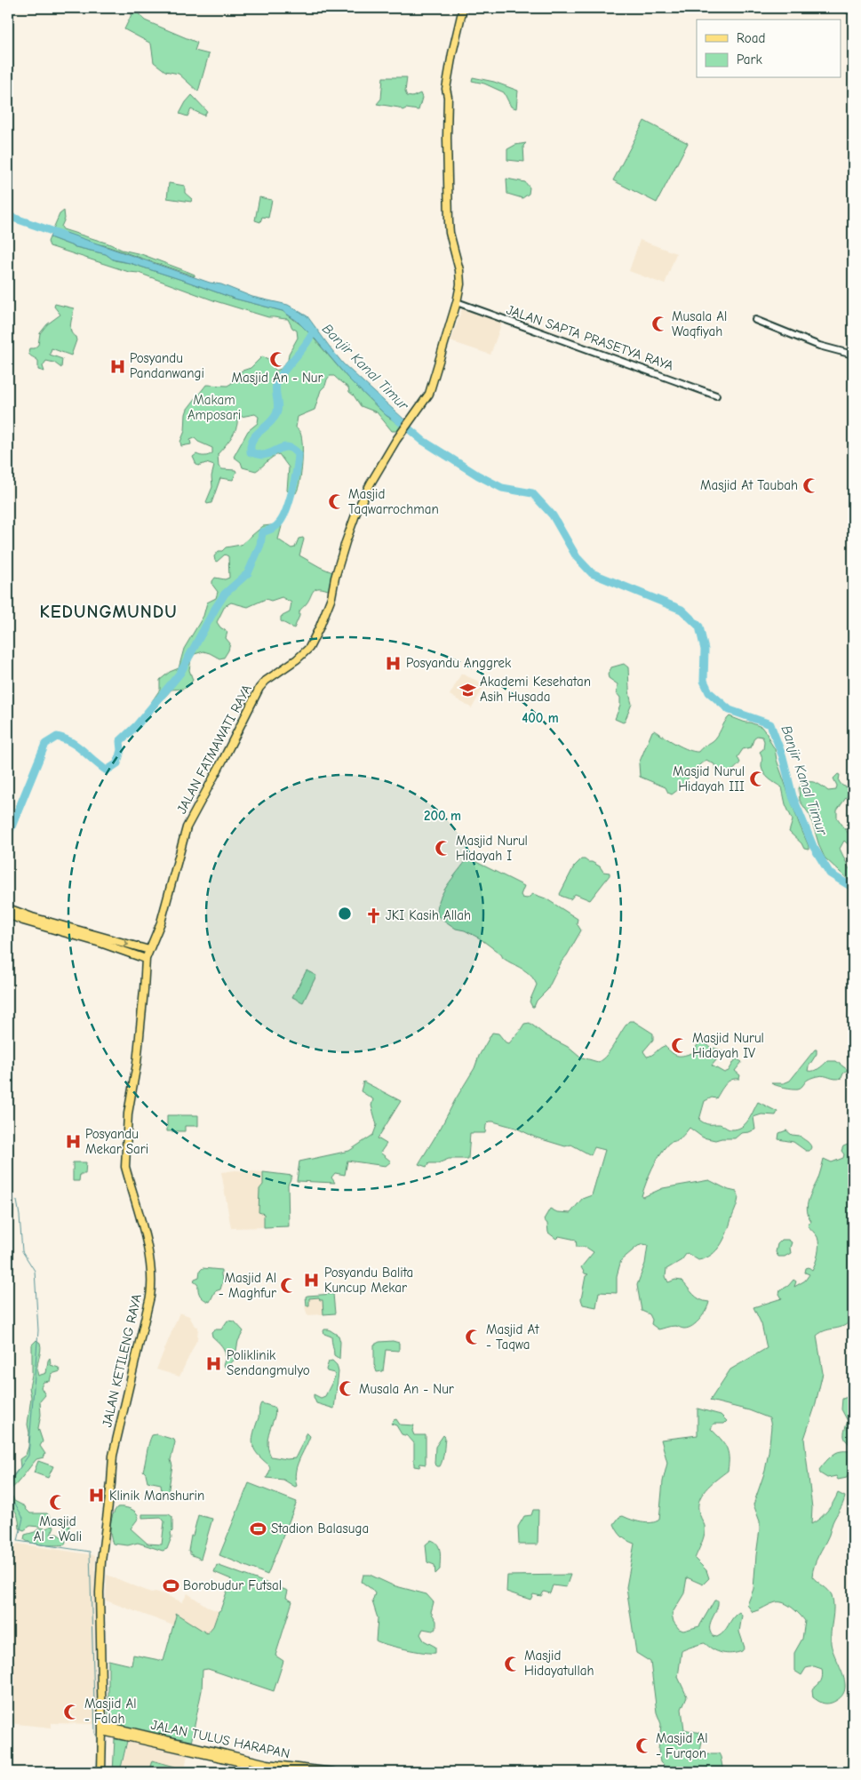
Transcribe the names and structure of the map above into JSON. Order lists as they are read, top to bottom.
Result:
{
  "streets": {
    "main road": ["JALAN FATMAWATI RAYA", "JALAN KETILENG RAYA", "JALAN TULUS HARAPAN"],
    "street": ["JALAN SAPTA PRASETYA RAYA"]
  },
  "crossings": [
    ["JALAN SAPTA PRASETYA RAYA", "JALAN FATMAWATI RAYA"],
    ["JALAN FATMAWATI RAYA", "JALAN KETILENG RAYA"],
    ["JALAN KETILENG RAYA", "JALAN TULUS HARAPAN"]
  ],
  "districts": ["KEDUNGMUNDU"],
  "water": ["Banjir Kanal Timur"],
  "parks": ["Makam Amposari"],
  "places": {
    "mosque": [
      "Musala Al Waqfiyah",
      "Masjid An - Nur",
      "Masjid At Taubah",
      "Masjid Taqwarrochman",
      "Masjid Nurul Hidayah III",
      "Masjid Nurul Hidayah I",
      "Masjid Nurul Hidayah IV",
      "Masjid Al - Maghfur",
      "Masjid At - Taqwa",
      "Musala An - Nur",
      "Masjid Al - Wali",
      "Masjid Hidayatullah",
      "Masjid Al - Falah",
      "Masjid Al - Furqon"
    ],
    "hospital": [
      "Posyandu Pandanwangi",
      "Posyandu Anggrek",
      "Posyandu Mekar Sari",
      "Posyandu Balita Kuncup Mekar",
      "Poliklinik Sendangmulyo",
      "Klinik Manshurin"
    ],
    "school or university": ["Akademi Kesehatan Asih Husada"],
    "church": ["JKI Kasih Allah"],
    "sports": ["Stadion Balasuga", "Borobudur Futsal"]
  },
  "legend": ["Road", "Park"],
  "rings": ["400 m", "200 m"]
}
